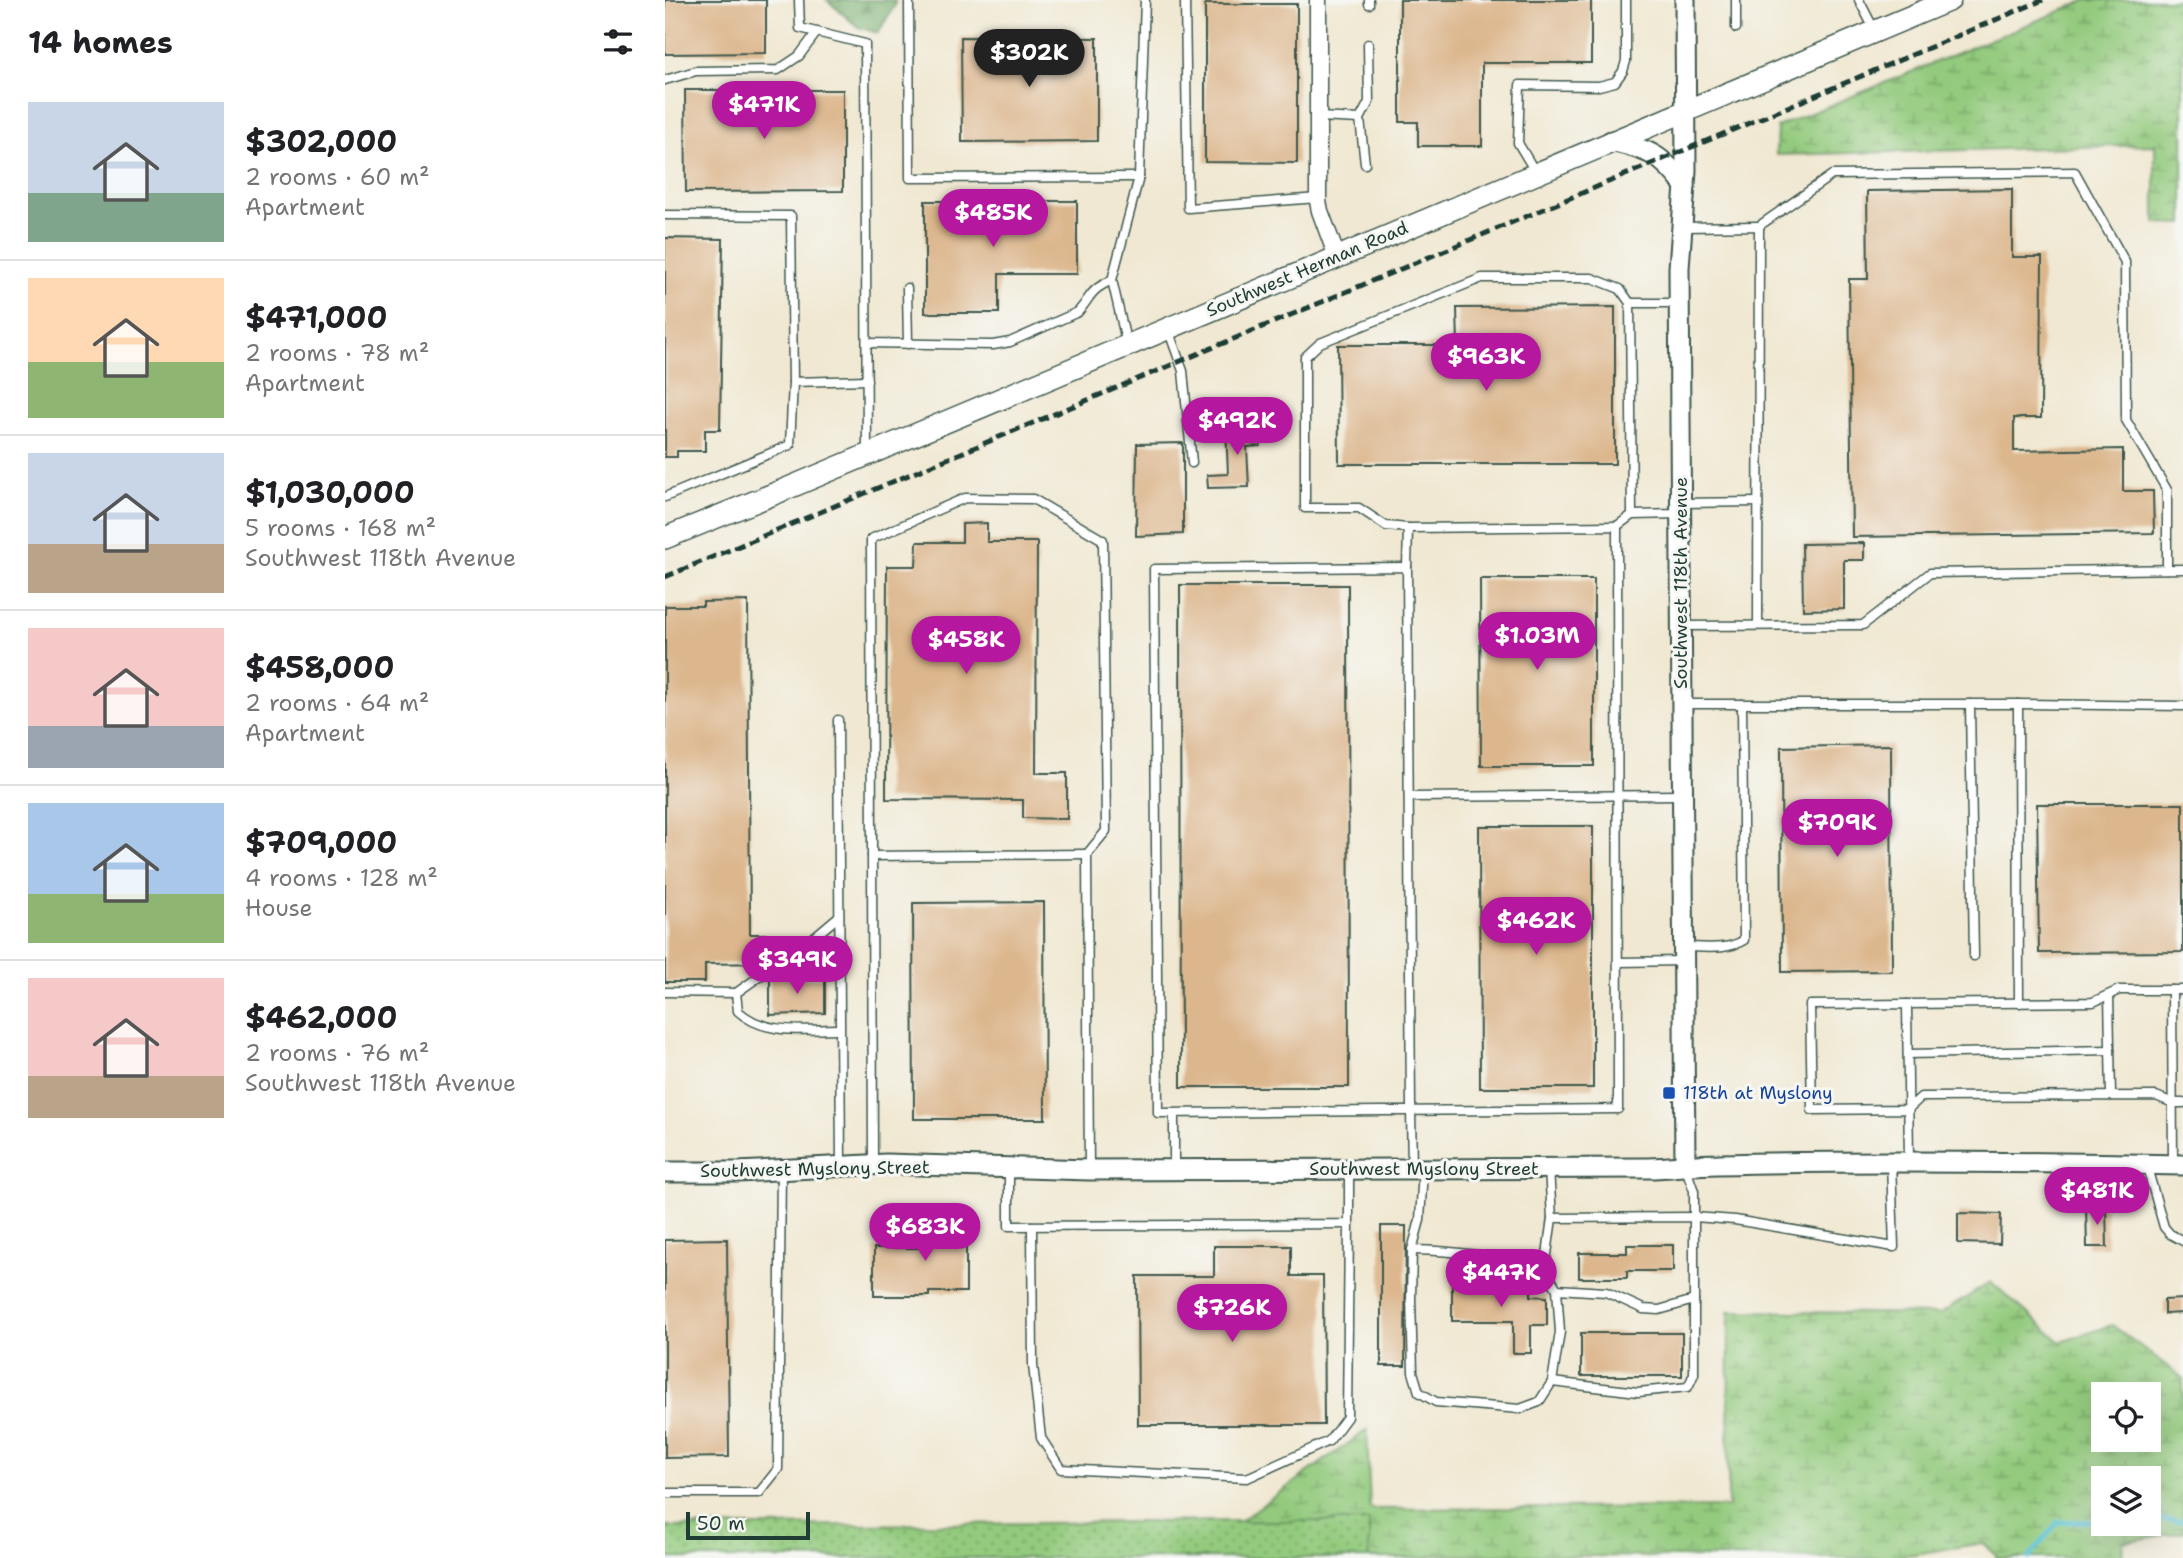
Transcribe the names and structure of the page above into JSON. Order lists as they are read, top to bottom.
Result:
{
  "streets": {
    "main road": ["Southwest Herman Road"],
    "street": ["Southwest 118th Avenue", "Southwest Myslony Street"]
  },
  "crossings": [
    ["Southwest Herman Road", "Southwest 118th Avenue"],
    ["Southwest 118th Avenue", "Southwest Myslony Street"]
  ],
  "places": {
    "transit": ["118th at Myslony"]
  },
  "scale_bar": "50 m",
  "page": {
    "heading": "14 homes",
    "price": [
      "$302K",
      "$471K",
      "$485K",
      "$963K",
      "$492K",
      "$1.03M",
      "$458K",
      "$709K",
      "$462K",
      "$349K",
      "$481K",
      "$683K",
      "$447K",
      "$726K"
    ],
    "list": [
      {
        "name": "$302,000",
        "note": "2 rooms · 60 m² · Apartment"
      },
      {
        "name": "$471,000",
        "note": "2 rooms · 78 m² · Apartment"
      },
      {
        "name": "$1,030,000",
        "note": "5 rooms · 168 m² · Southwest 118th Avenue"
      },
      {
        "name": "$458,000",
        "note": "2 rooms · 64 m² · Apartment"
      },
      {
        "name": "$709,000",
        "note": "4 rooms · 128 m² · House"
      },
      {
        "name": "$462,000",
        "note": "2 rooms · 76 m² · Southwest 118th Avenue"
      }
    ],
    "scale": "50 m"
  }
}
